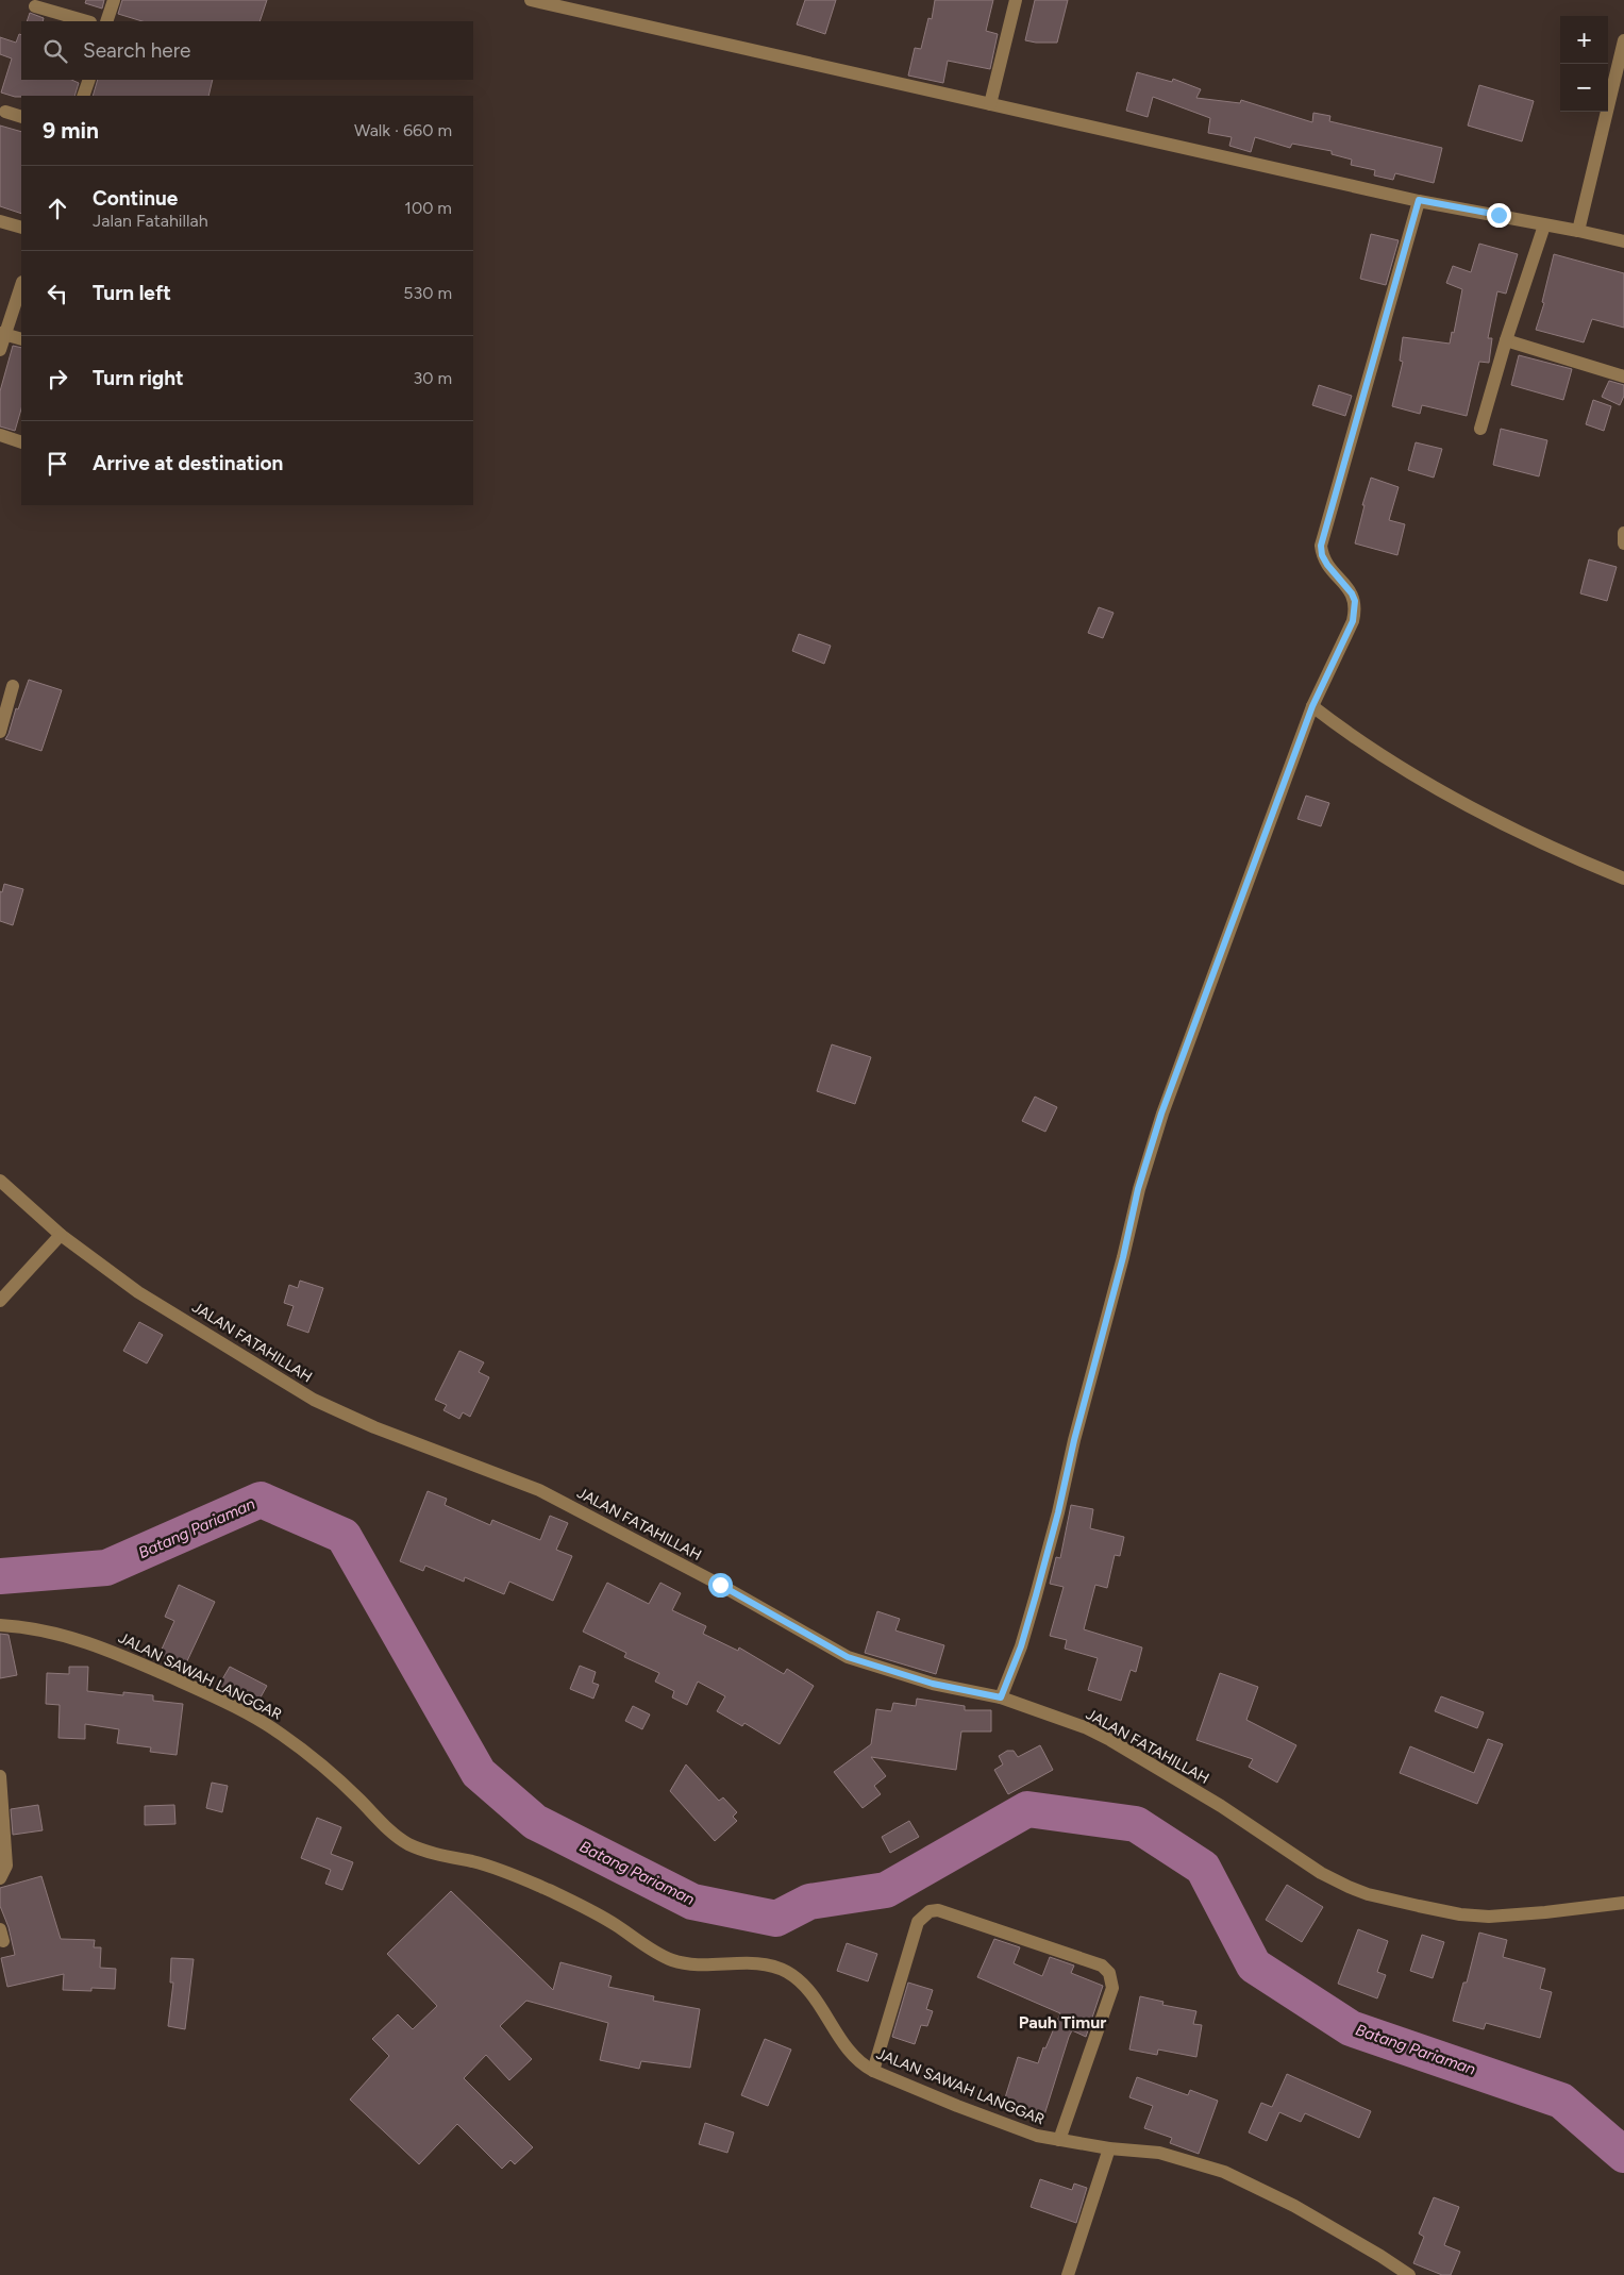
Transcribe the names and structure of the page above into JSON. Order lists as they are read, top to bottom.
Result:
{
  "streets": {
    "street": ["JALAN FATAHILLAH", "JALAN SAWAH LANGGAR"]
  },
  "districts": ["Pauh Timur"],
  "water": ["Batang Pariaman"],
  "page": {
    "map_buttons": ["+", "−"],
    "search": "Search here",
    "heading": ["9 min", "Walk · 660 m"],
    "list": [
      ["Continue", "Jalan Fatahillah", "100 m"],
      ["Turn left", "530 m"],
      ["Turn right", "30 m"],
      "Arrive at destination"
    ]
  }
}
